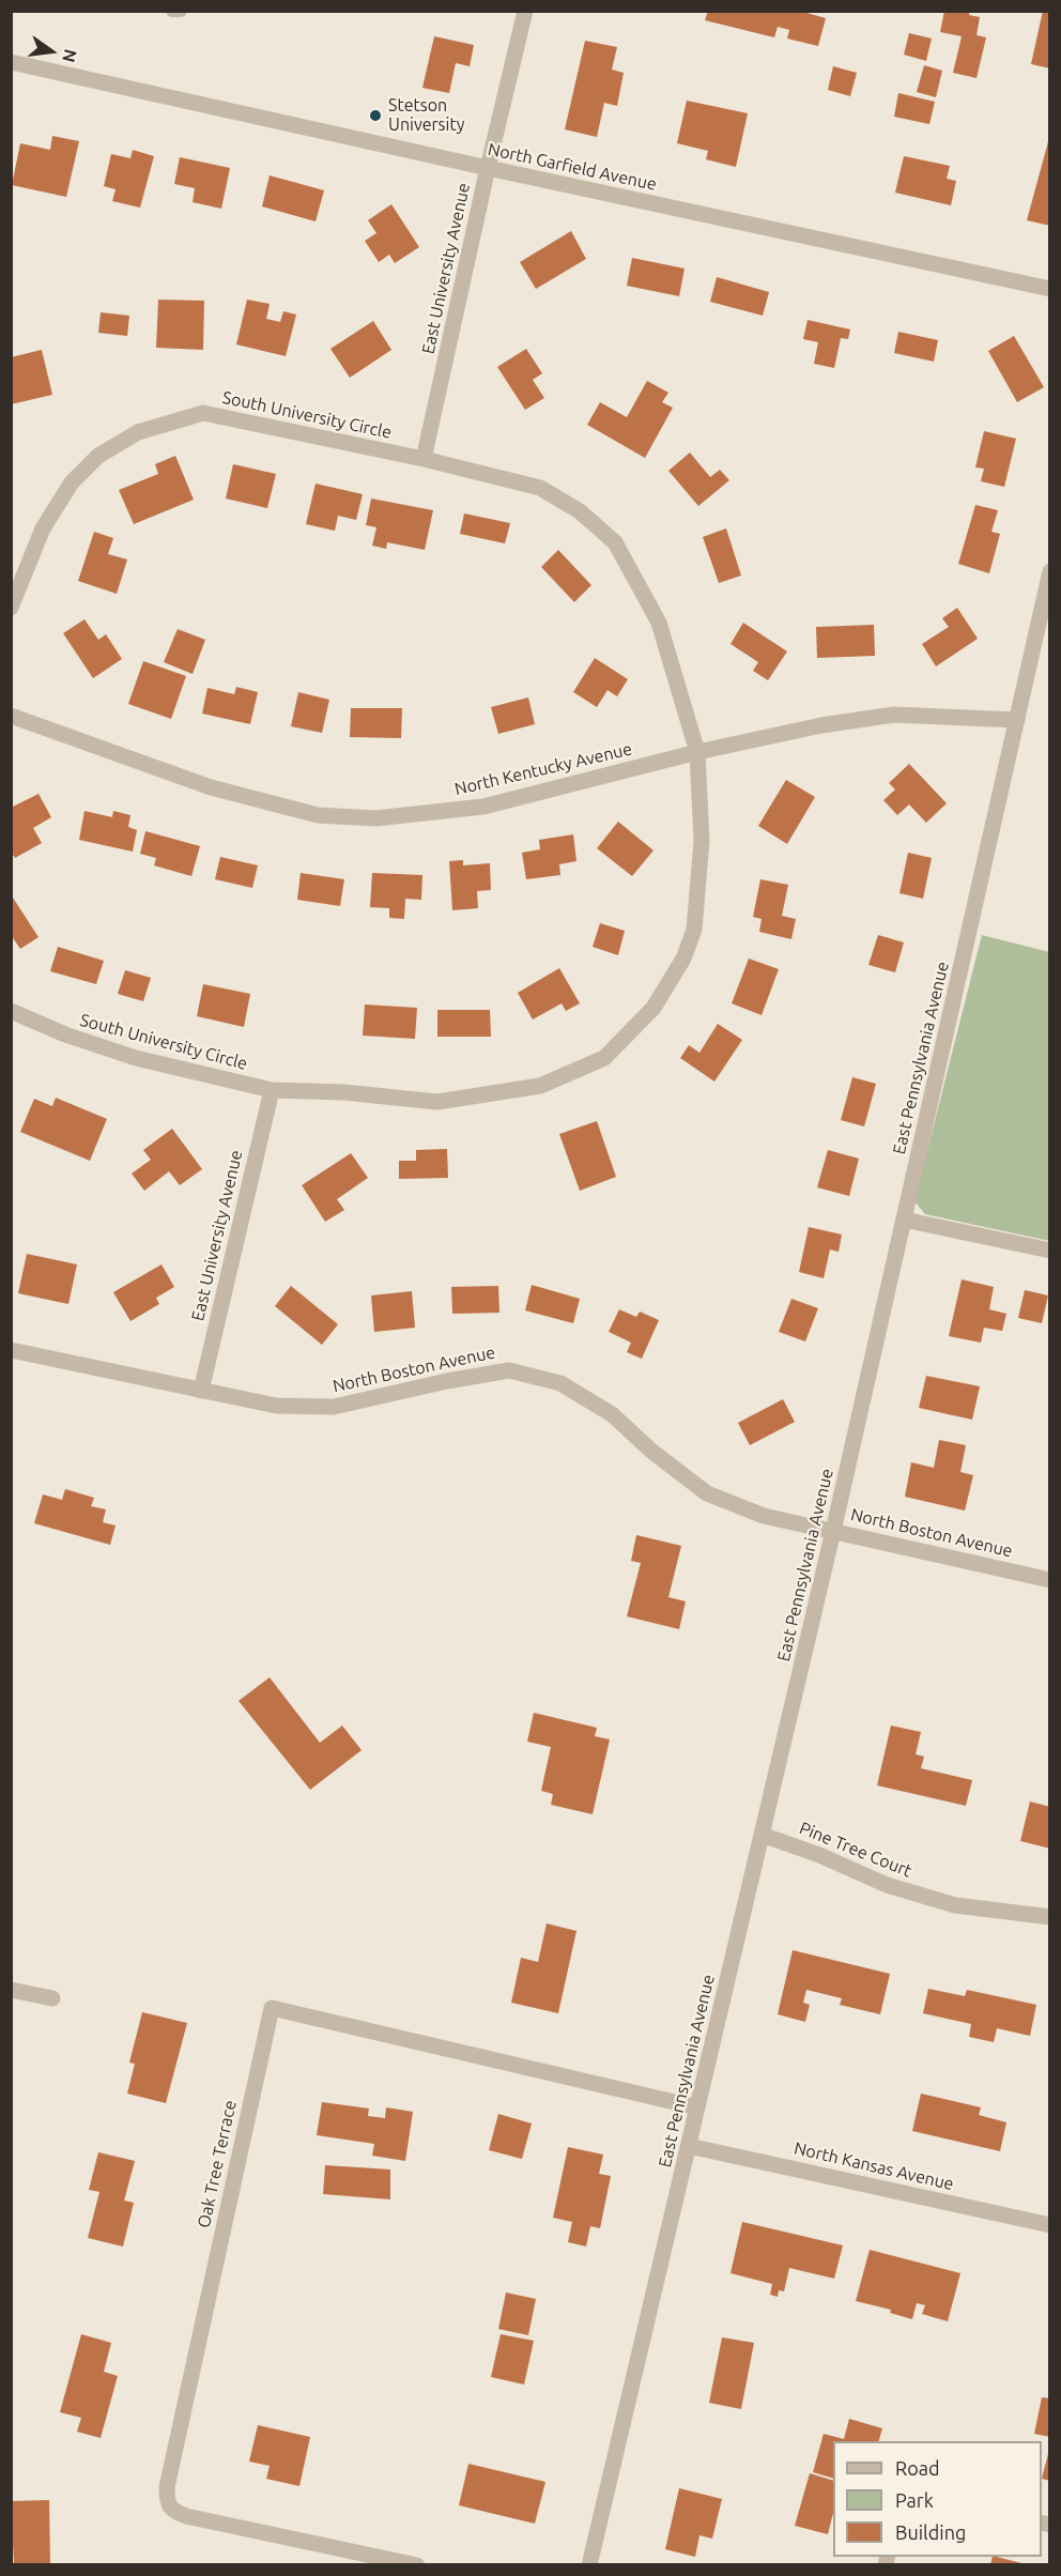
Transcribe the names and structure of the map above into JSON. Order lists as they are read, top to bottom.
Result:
{
  "streets": {
    "street": [
      "North Garfield Avenue",
      "East University Avenue",
      "South University Circle",
      "North Kentucky Avenue",
      "East Pennsylvania Avenue",
      "North Boston Avenue",
      "Pine Tree Court",
      "Oak Tree Terrace",
      "North Kansas Avenue"
    ]
  },
  "crossings": [
    ["North Garfield Avenue", "East University Avenue"],
    ["East University Avenue", "South University Circle"],
    ["East University Avenue", "North Boston Avenue"],
    ["South University Circle", "North Kentucky Avenue"],
    ["North Kentucky Avenue", "East Pennsylvania Avenue"],
    ["East Pennsylvania Avenue", "North Boston Avenue"],
    ["East Pennsylvania Avenue", "Pine Tree Court"],
    ["East Pennsylvania Avenue", "Oak Tree Terrace"],
    ["East Pennsylvania Avenue", "North Kansas Avenue"]
  ],
  "places": ["Stetson University"],
  "legend": ["Road", "Park", "Building"],
  "north": "right"
}
